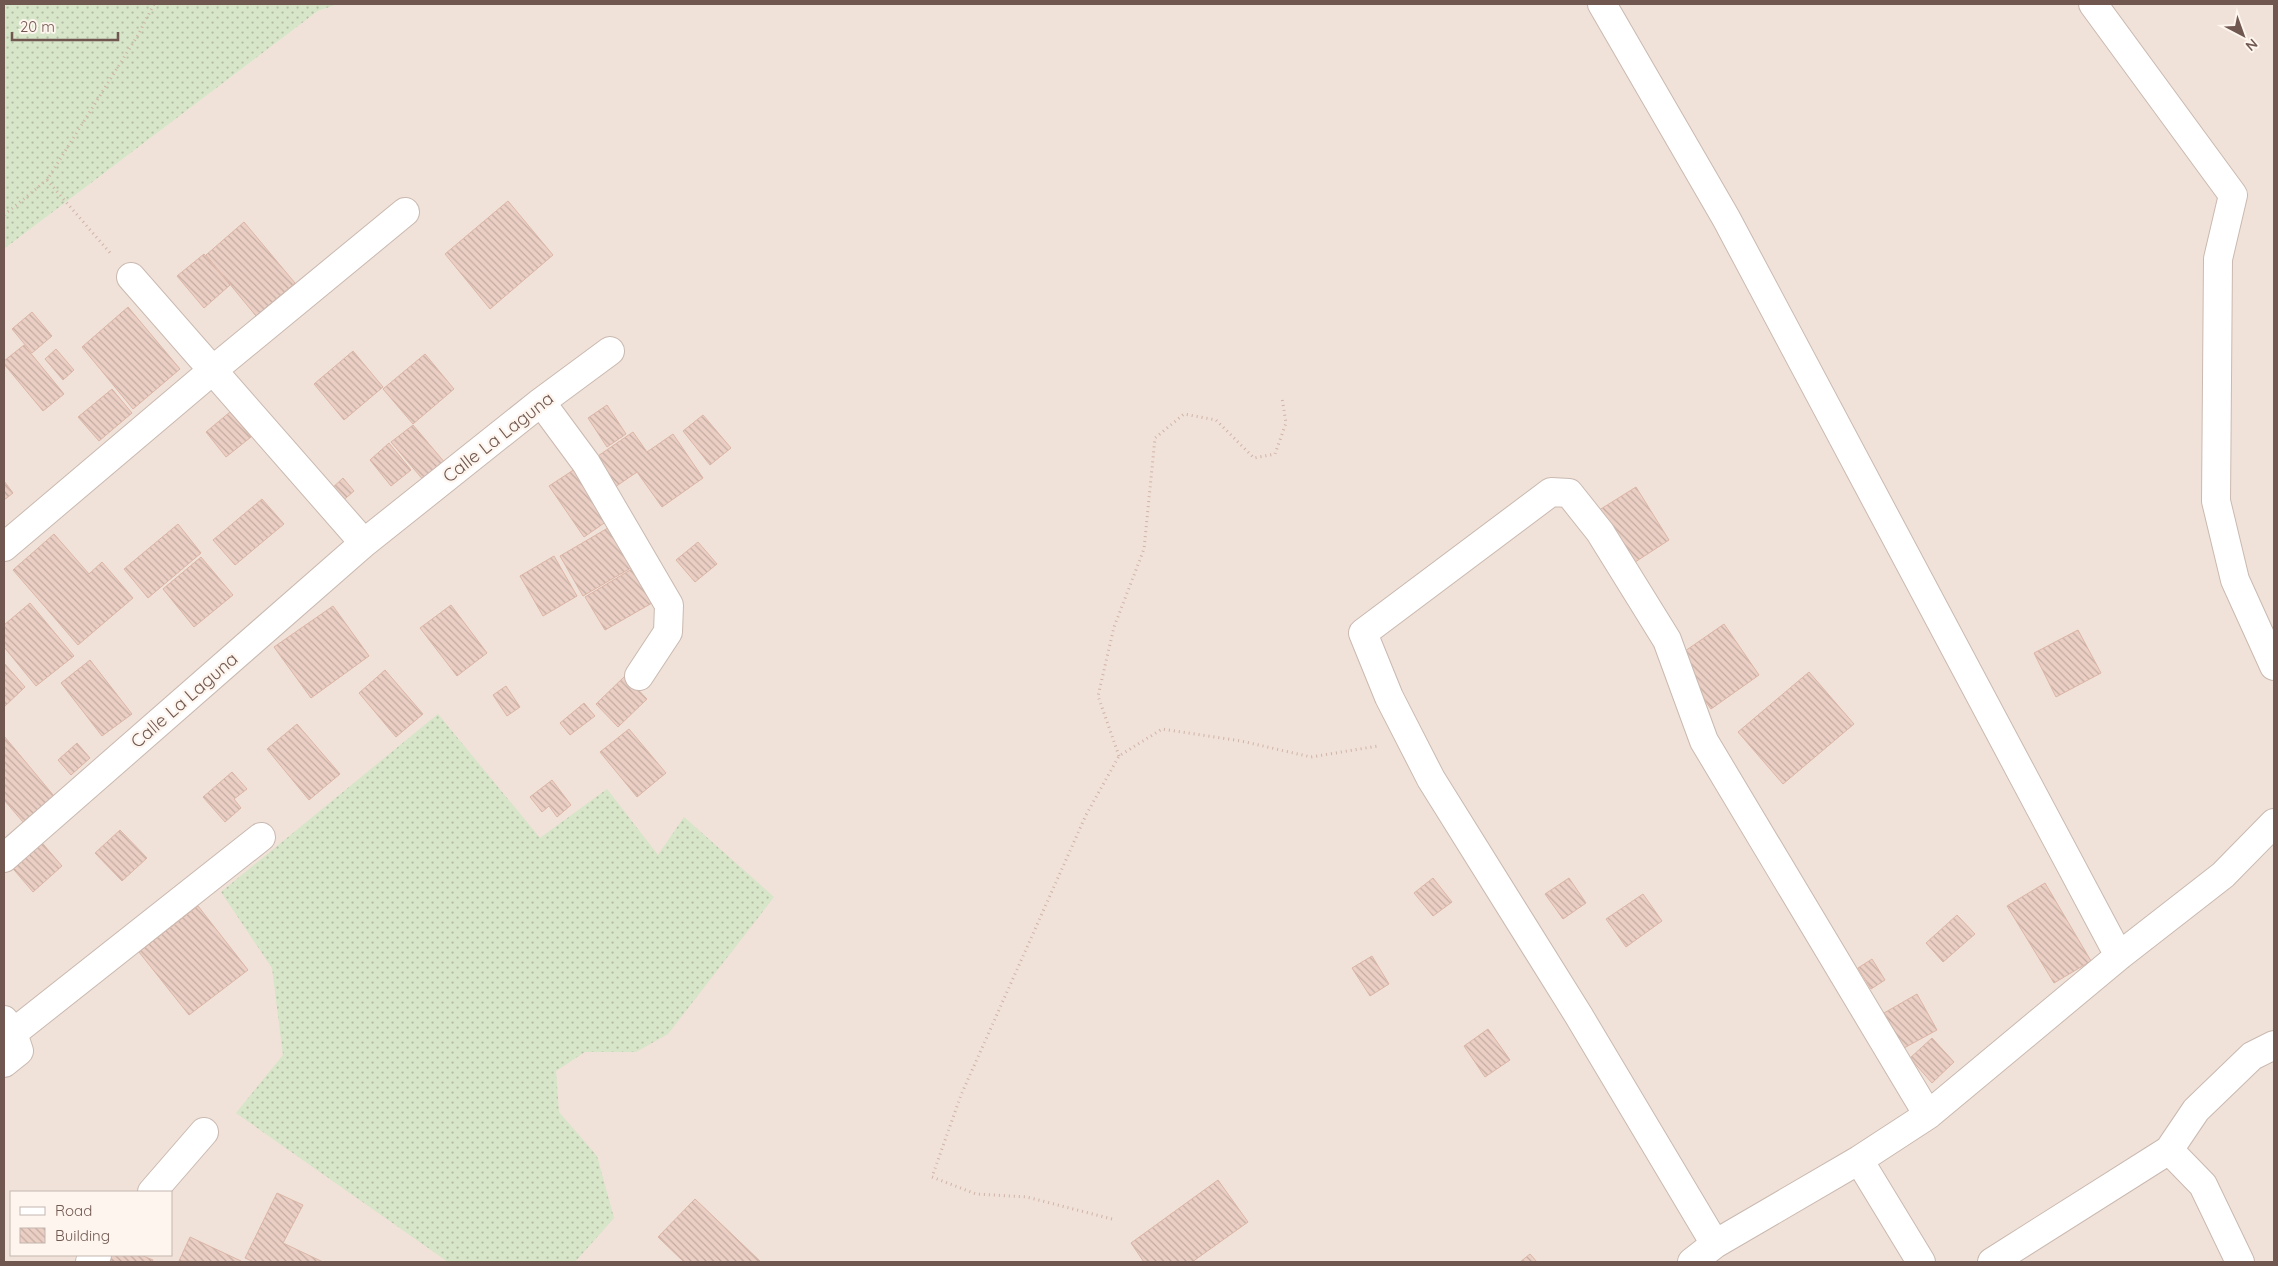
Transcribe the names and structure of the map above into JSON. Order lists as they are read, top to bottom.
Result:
{
  "streets": {
    "street": ["Calle La Laguna"]
  },
  "legend": ["Road", "Building"],
  "scale_bar": "20 m",
  "north": "bottom right"
}
